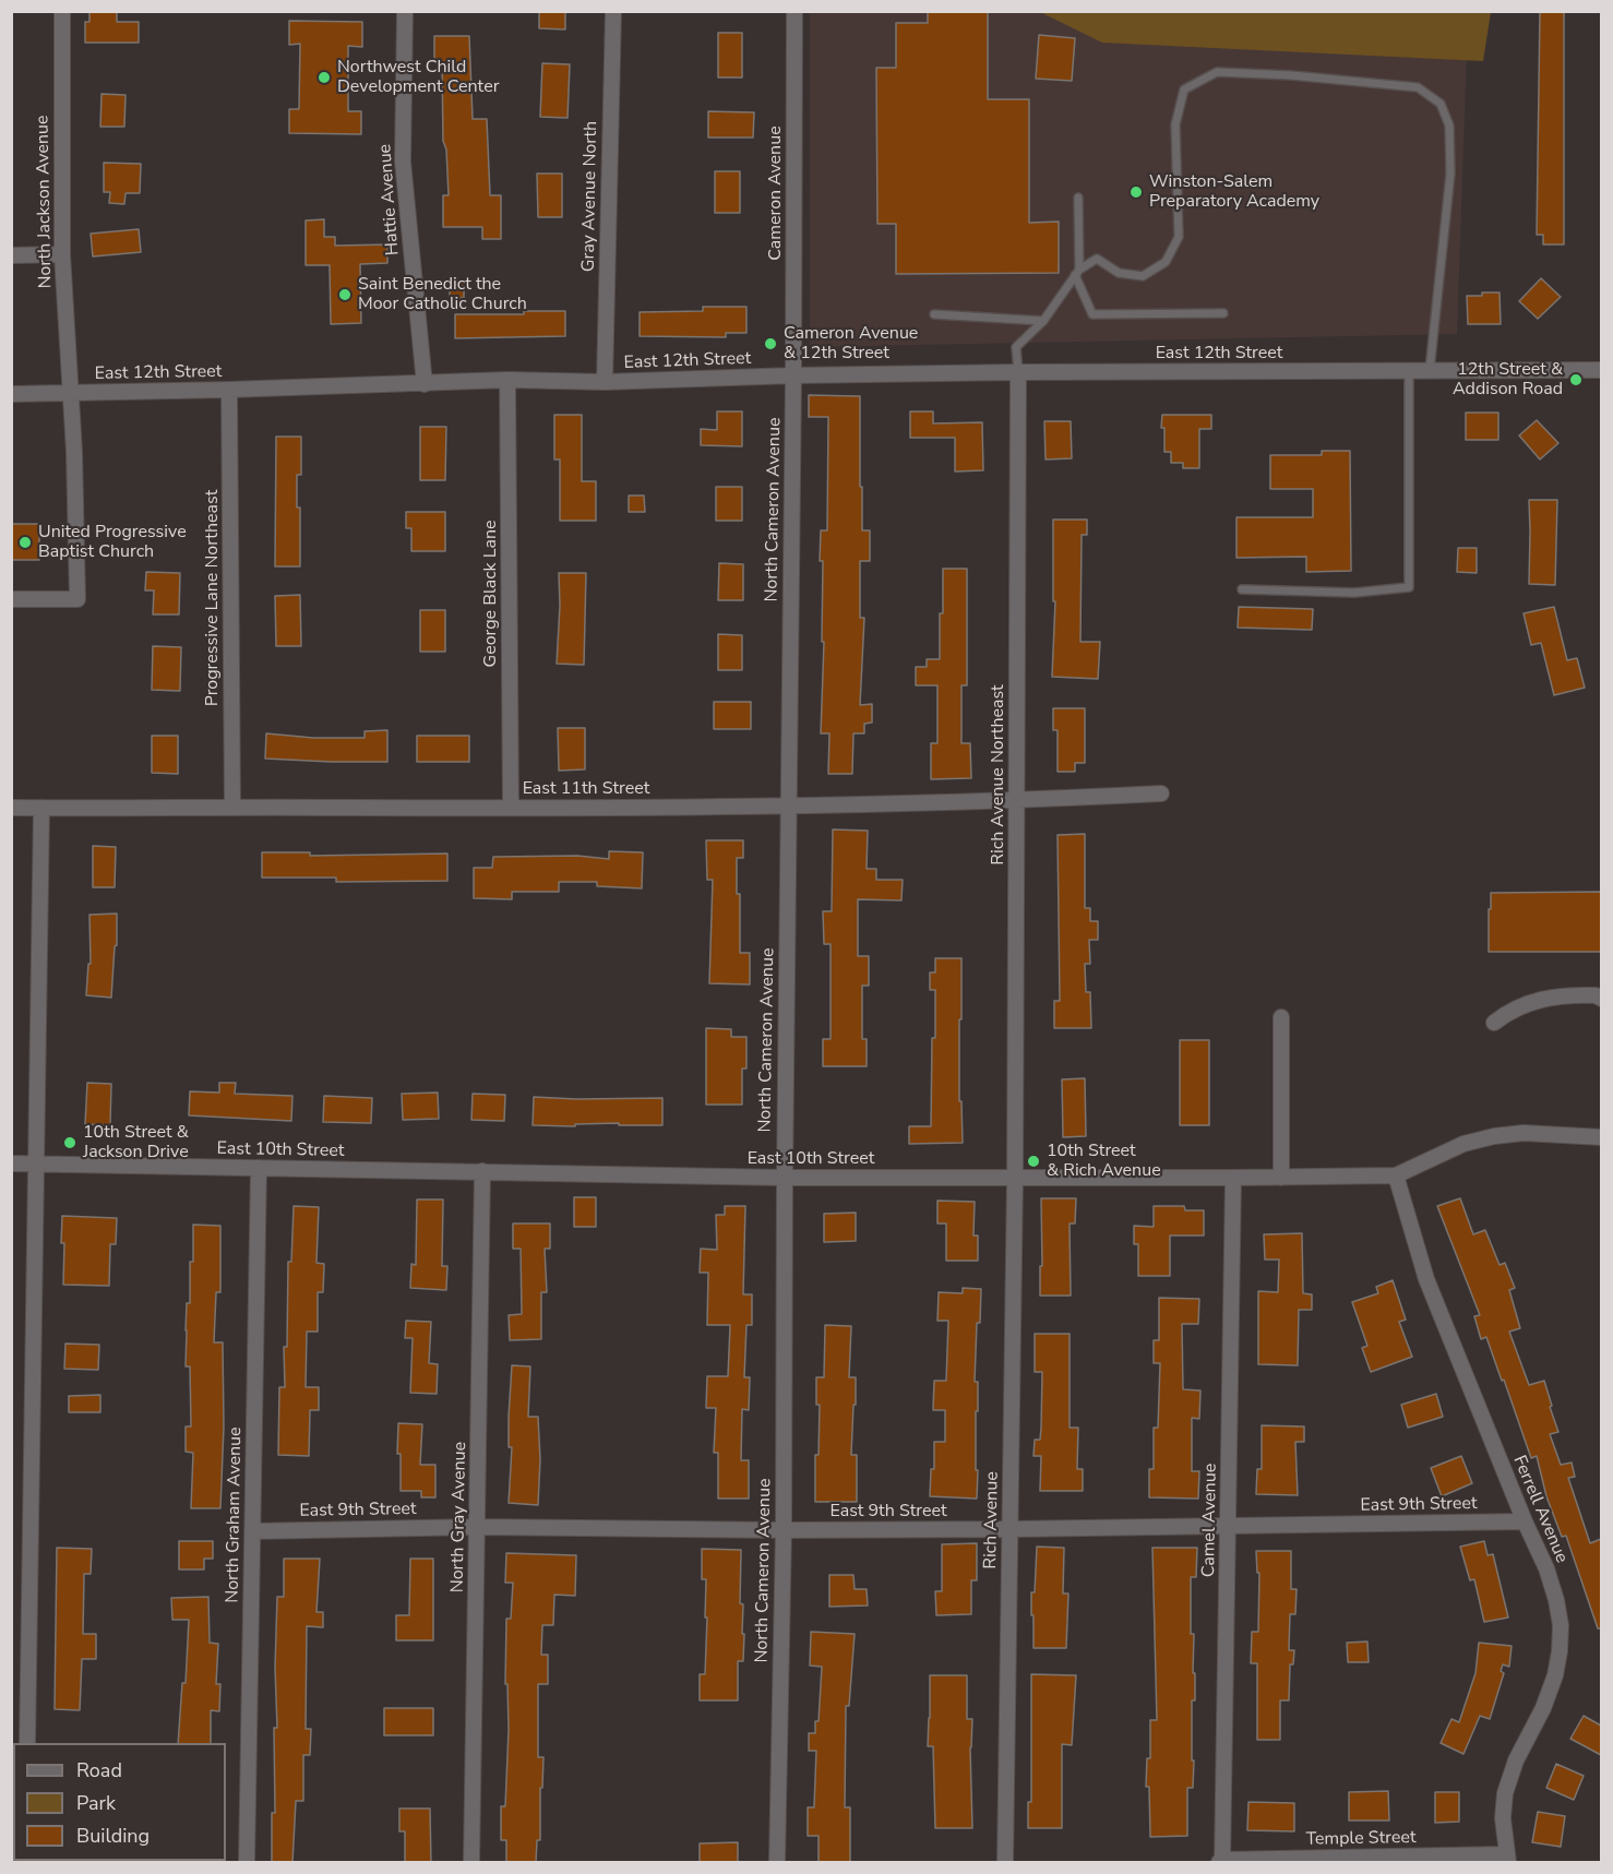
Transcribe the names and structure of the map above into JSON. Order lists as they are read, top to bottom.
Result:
{
  "streets": {
    "street": [
      "Cameron Avenue",
      "Gray Avenue North",
      "Hattie Avenue",
      "North Jackson Avenue",
      "East 12th Street",
      "North Cameron Avenue",
      "George Black Lane",
      "Progressive Lane Northeast",
      "Rich Avenue Northeast",
      "East 11th Street",
      "East 10th Street",
      "East 9th Street",
      "Ferrell Avenue",
      "North Graham Avenue",
      "North Gray Avenue",
      "Rich Avenue",
      "Camel Avenue",
      "Temple Street"
    ]
  },
  "crossings": [
    ["Cameron Avenue", "East 12th Street"],
    ["Cameron Avenue", "North Cameron Avenue"],
    ["Gray Avenue North", "East 12th Street"],
    ["Hattie Avenue", "East 12th Street"],
    ["North Jackson Avenue", "East 12th Street"],
    ["East 12th Street", "North Cameron Avenue"],
    ["East 12th Street", "George Black Lane"],
    ["East 12th Street", "Progressive Lane Northeast"],
    ["East 12th Street", "Rich Avenue Northeast"],
    ["North Cameron Avenue", "East 11th Street"],
    ["North Cameron Avenue", "East 10th Street"],
    ["North Cameron Avenue", "East 9th Street"],
    ["George Black Lane", "East 11th Street"],
    ["Progressive Lane Northeast", "East 11th Street"],
    ["Rich Avenue Northeast", "East 11th Street"],
    ["Rich Avenue Northeast", "East 10th Street"],
    ["Rich Avenue Northeast", "Rich Avenue"],
    ["East 10th Street", "Ferrell Avenue"],
    ["East 10th Street", "North Graham Avenue"],
    ["East 10th Street", "North Gray Avenue"],
    ["East 10th Street", "Rich Avenue"],
    ["East 10th Street", "Camel Avenue"],
    ["East 9th Street", "Ferrell Avenue"],
    ["East 9th Street", "North Graham Avenue"],
    ["East 9th Street", "North Gray Avenue"],
    ["East 9th Street", "Rich Avenue"],
    ["East 9th Street", "Camel Avenue"],
    ["Ferrell Avenue", "Temple Street"],
    ["Camel Avenue", "Temple Street"]
  ],
  "places": [
    "Northwest Child Development Center",
    "Winston-Salem Preparatory Academy",
    "Saint Benedict the Moor Catholic Church",
    "Cameron Avenue & 12th Street",
    "12th Street & Addison Road",
    "United Progressive Baptist Church",
    "10th Street & Jackson Drive",
    "10th Street & Rich Avenue"
  ],
  "legend": ["Road", "Park", "Building"]
}
